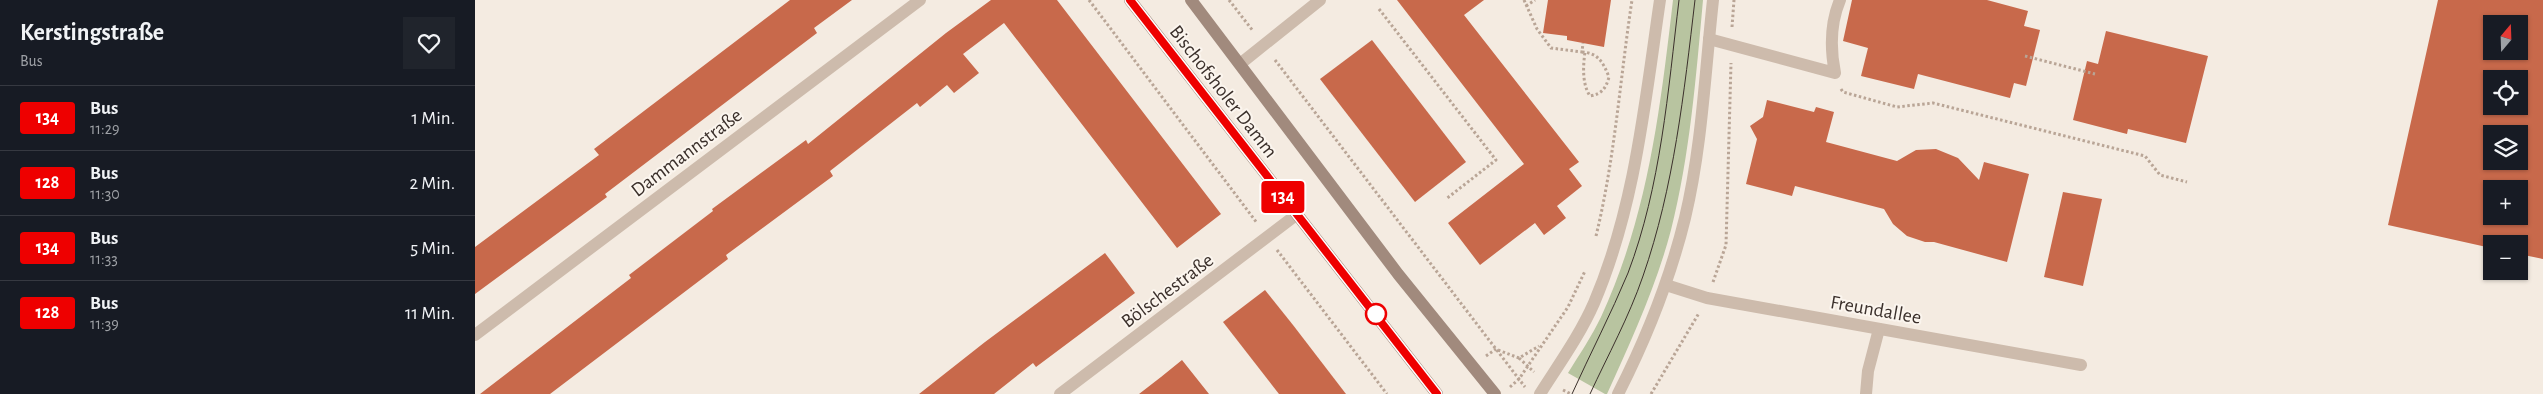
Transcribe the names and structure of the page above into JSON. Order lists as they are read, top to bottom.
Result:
{
  "streets": {
    "main road": ["Bischofsholer Damm"],
    "street": ["Dammannstraße", "Bölschestraße", "Freundallee"]
  },
  "crossings": [
    ["Bischofsholer Damm", "Bölschestraße"]
  ],
  "lines": ["bus line 134"],
  "north": "top",
  "page": {
    "heading": ["Kerstingstraße", "Bus"],
    "on_map": "134",
    "map_buttons": ["+", "−"],
    "list": [
      {
        "mark": "134",
        "name": "Bus",
        "note": "11:29",
        "value": "1 Min."
      },
      {
        "mark": "128",
        "name": "Bus",
        "note": "11:30",
        "value": "2 Min."
      },
      {
        "mark": "134",
        "name": "Bus",
        "note": "11:33",
        "value": "5 Min."
      },
      {
        "mark": "128",
        "name": "Bus",
        "note": "11:39",
        "value": "11 Min."
      }
    ]
  }
}
